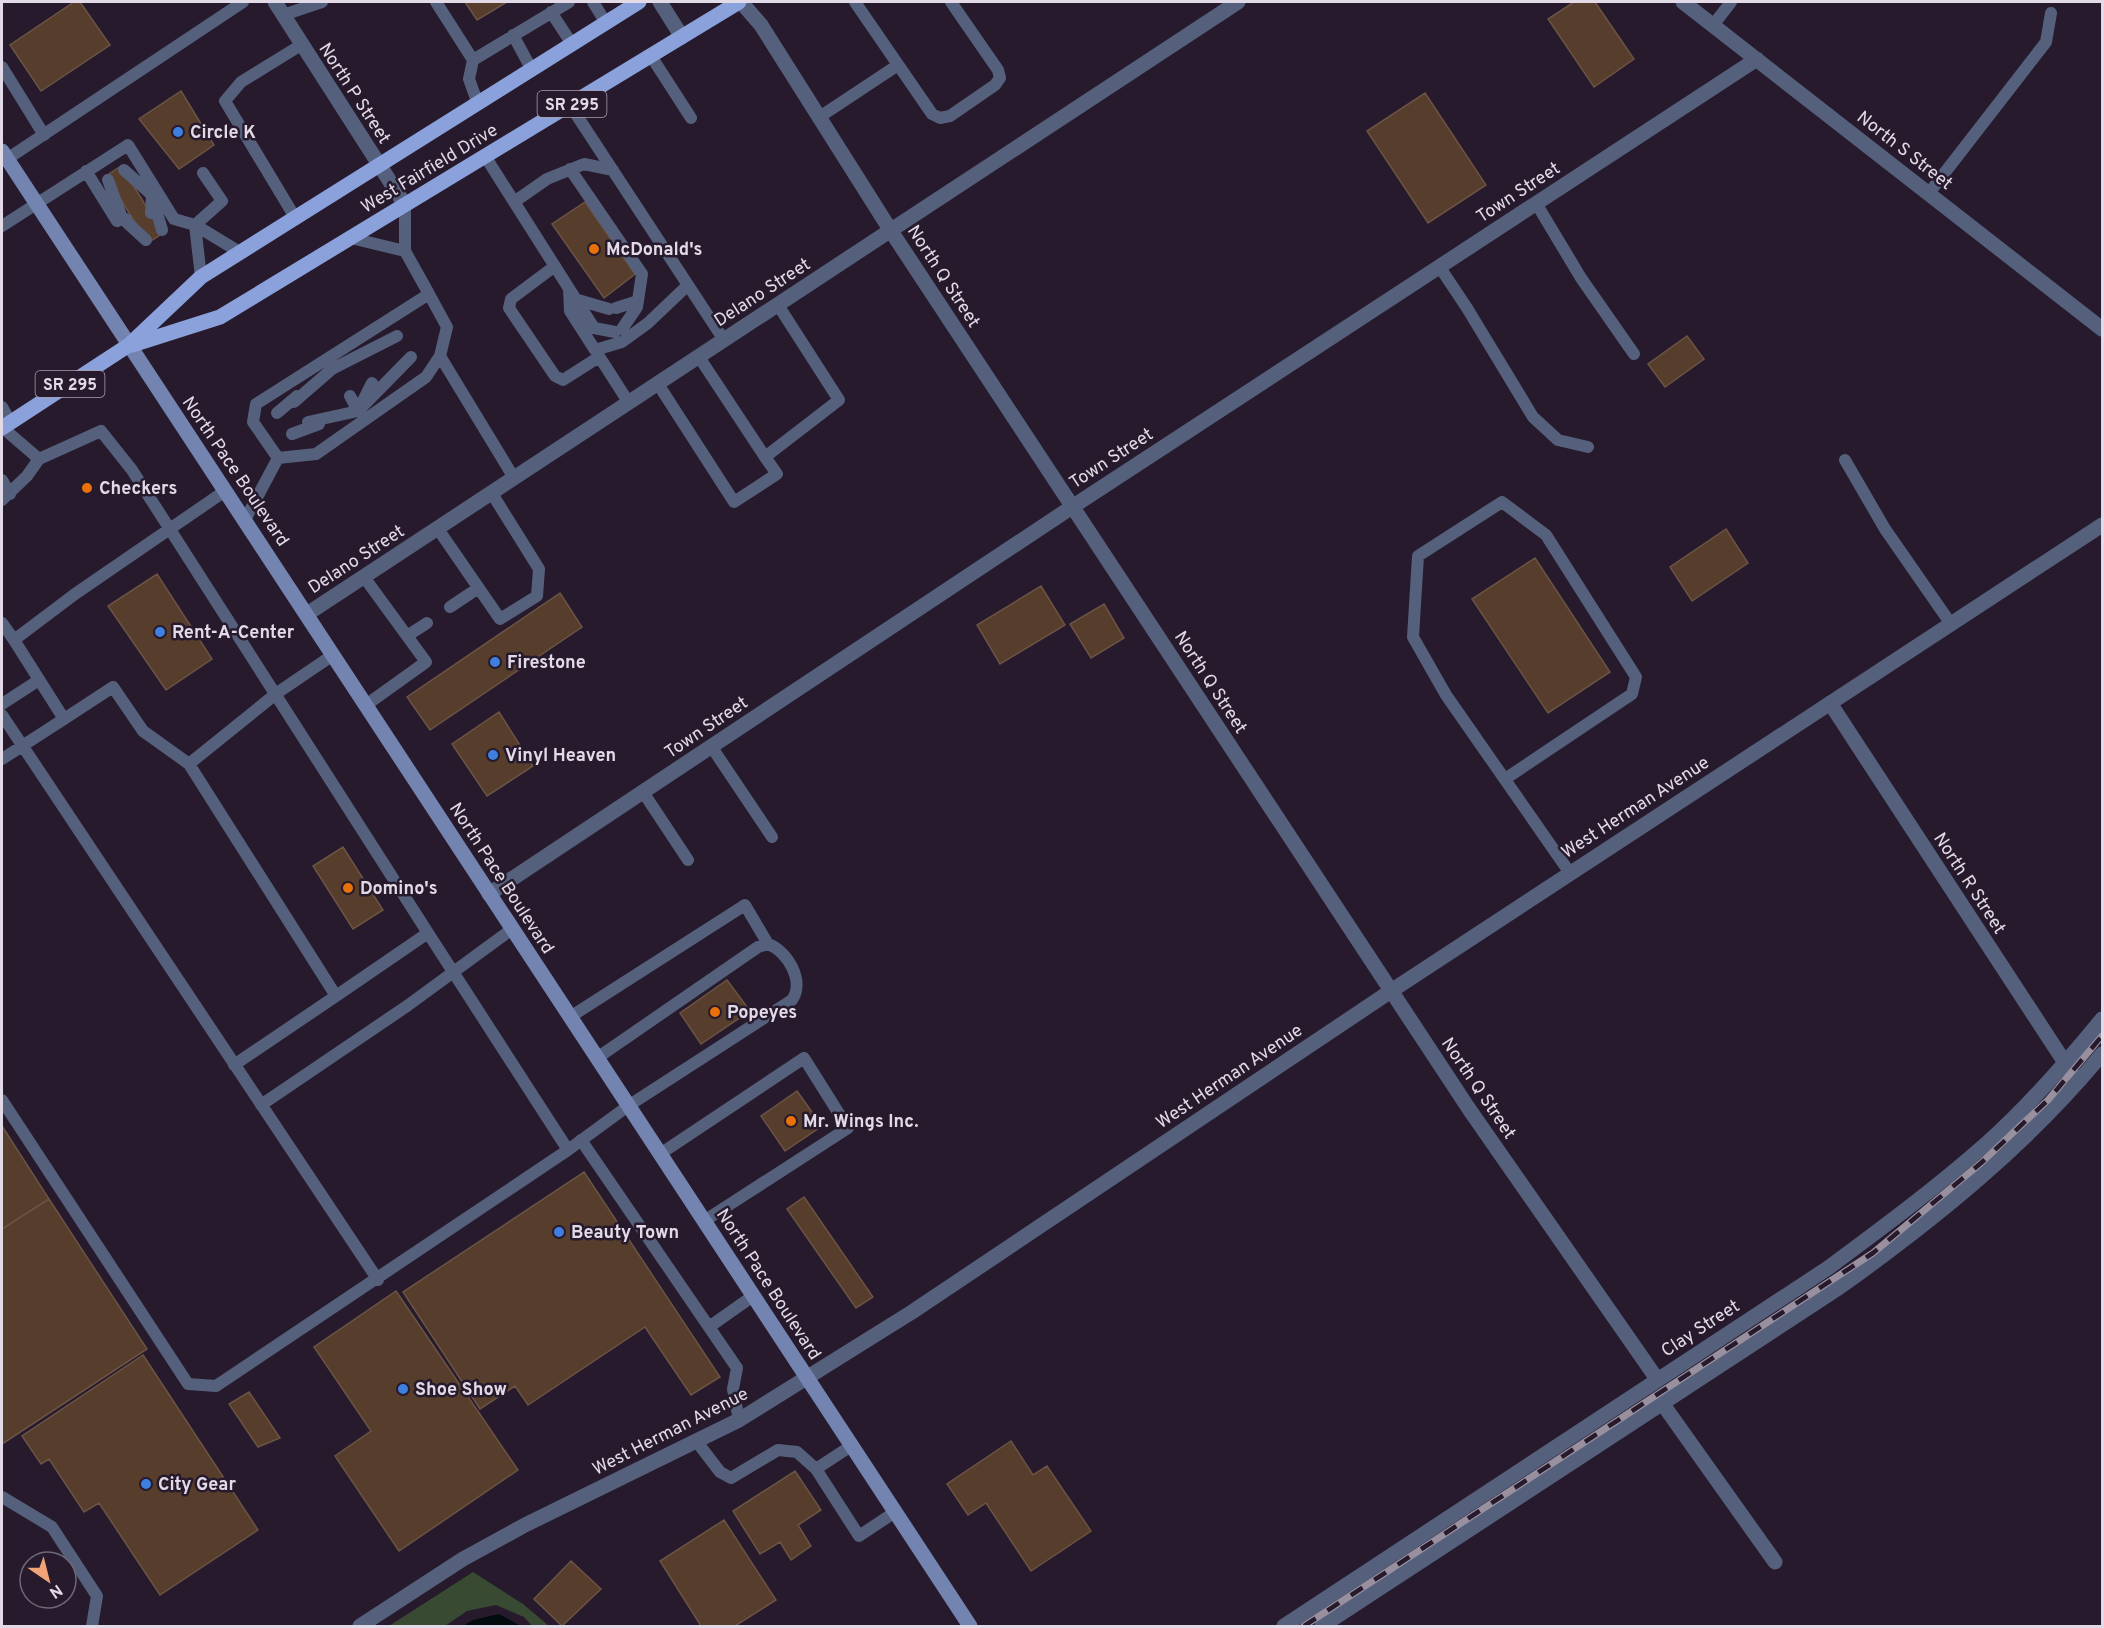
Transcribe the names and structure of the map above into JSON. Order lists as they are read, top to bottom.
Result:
{
  "streets": {
    "main road": ["SR 295", "West Fairfield Drive", "North Pace Boulevard"],
    "street": [
      "North P Street",
      "North S Street",
      "Town Street",
      "North Q Street",
      "Delano Street",
      "West Herman Avenue",
      "North R Street",
      "Clay Street"
    ]
  },
  "crossings": [
    ["North P Street", "West Fairfield Drive"],
    ["North S Street", "Town Street"],
    ["West Fairfield Drive", "North Q Street"],
    ["West Fairfield Drive", "North Pace Boulevard"],
    ["Town Street", "North Q Street"],
    ["Town Street", "North Pace Boulevard"],
    ["North Q Street", "Delano Street"],
    ["North Q Street", "West Herman Avenue"],
    ["North Q Street", "Clay Street"],
    ["Delano Street", "North Pace Boulevard"],
    ["North Pace Boulevard", "West Herman Avenue"],
    ["West Herman Avenue", "North R Street"],
    ["North R Street", "Clay Street"]
  ],
  "places": [
    "Circle K",
    "McDonald's",
    "Checkers",
    "Rent-A-Center",
    "Firestone",
    "Vinyl Heaven",
    "Domino's",
    "Popeyes",
    "Mr. Wings Inc.",
    "Beauty Town",
    "Shoe Show",
    "City Gear"
  ],
  "north": "bottom right"
}
